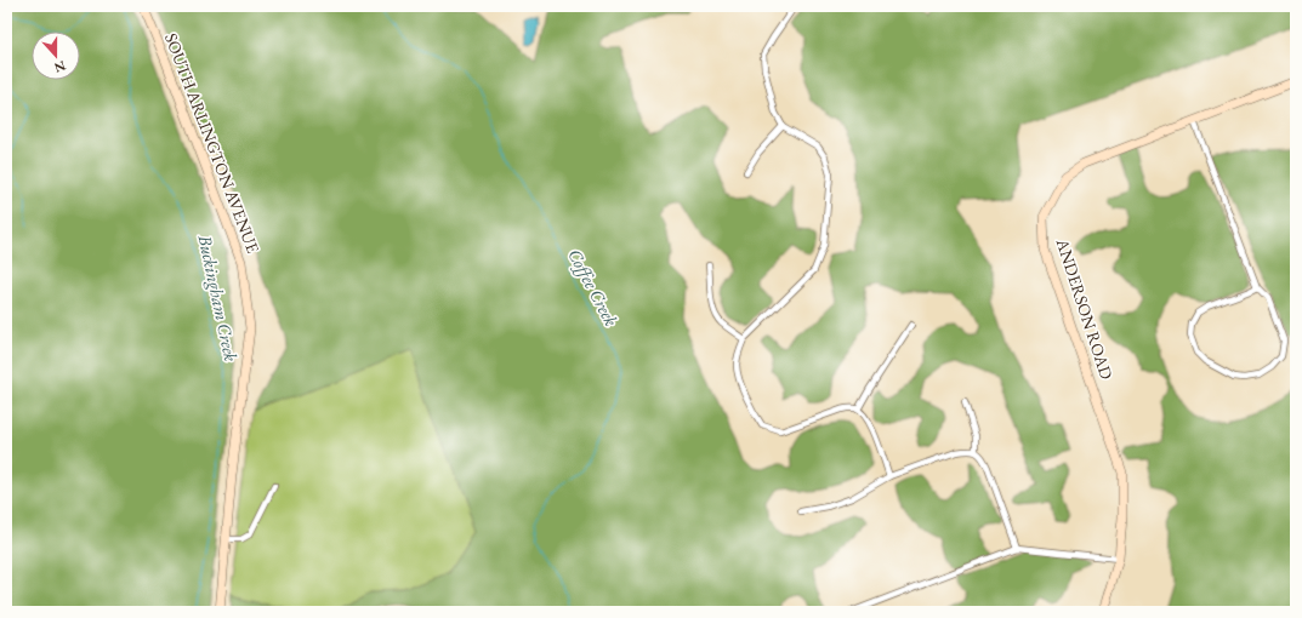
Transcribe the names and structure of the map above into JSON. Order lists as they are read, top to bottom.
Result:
{
  "streets": {
    "street": ["SOUTH ARLINGTON AVENUE", "ANDERSON ROAD"]
  },
  "water": ["Coffee Creek", "Buckingham Creek"],
  "north": "bottom"
}
